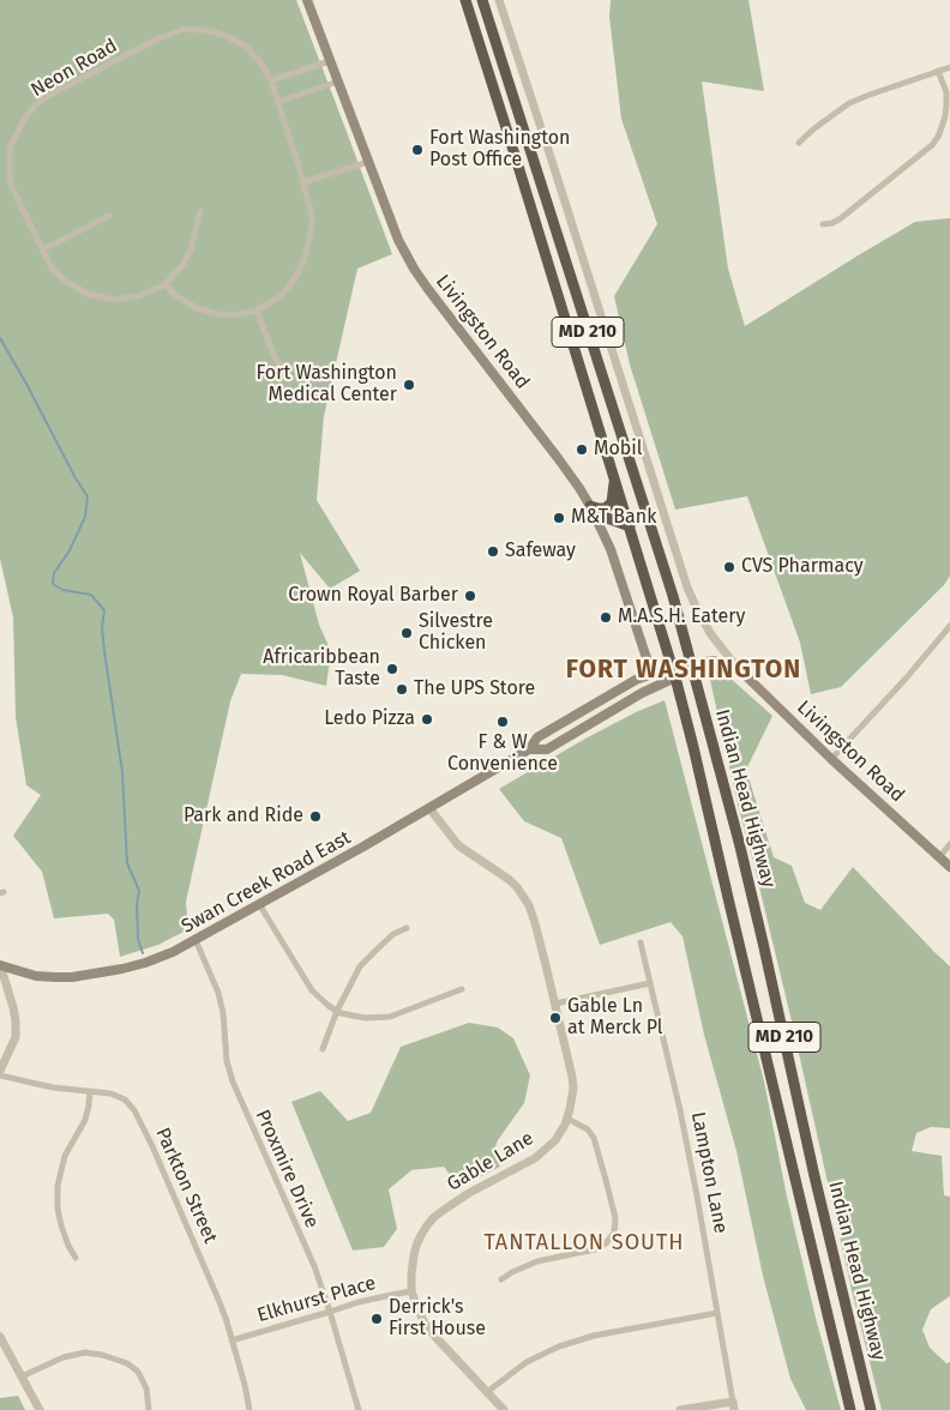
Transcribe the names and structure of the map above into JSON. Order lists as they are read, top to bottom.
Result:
{
  "streets": {
    "highway": ["MD 210", "Indian Head Highway"],
    "main road": ["Livingston Road", "Swan Creek Road East"],
    "street": [
      "Neon Road",
      "Gable Lane",
      "Proxmire Drive",
      "Lampton Lane",
      "Parkton Street",
      "Elkhurst Place"
    ]
  },
  "crossings": [
    ["Livingston Road", "Indian Head Highway"],
    ["Livingston Road", "Swan Creek Road East"],
    ["Indian Head Highway", "Swan Creek Road East"],
    ["Swan Creek Road East", "Gable Lane"],
    ["Swan Creek Road East", "Proxmire Drive"],
    ["Gable Lane", "Elkhurst Place"],
    ["Proxmire Drive", "Elkhurst Place"],
    ["Parkton Street", "Elkhurst Place"]
  ],
  "districts": ["FORT WASHINGTON", "TANTALLON SOUTH"],
  "places": [
    "Fort Washington Post Office",
    "Fort Washington Medical Center",
    "Mobil",
    "M&T Bank",
    "Safeway",
    "CVS Pharmacy",
    "Crown Royal Barber",
    "M.A.S.H. Eatery",
    "Silvestre Chicken",
    "Africaribbean Taste",
    "The UPS Store",
    "Ledo Pizza",
    "F & W Convenience",
    "Park and Ride",
    "Gable Ln at Merck Pl",
    "Derrick's First House"
  ]
}
